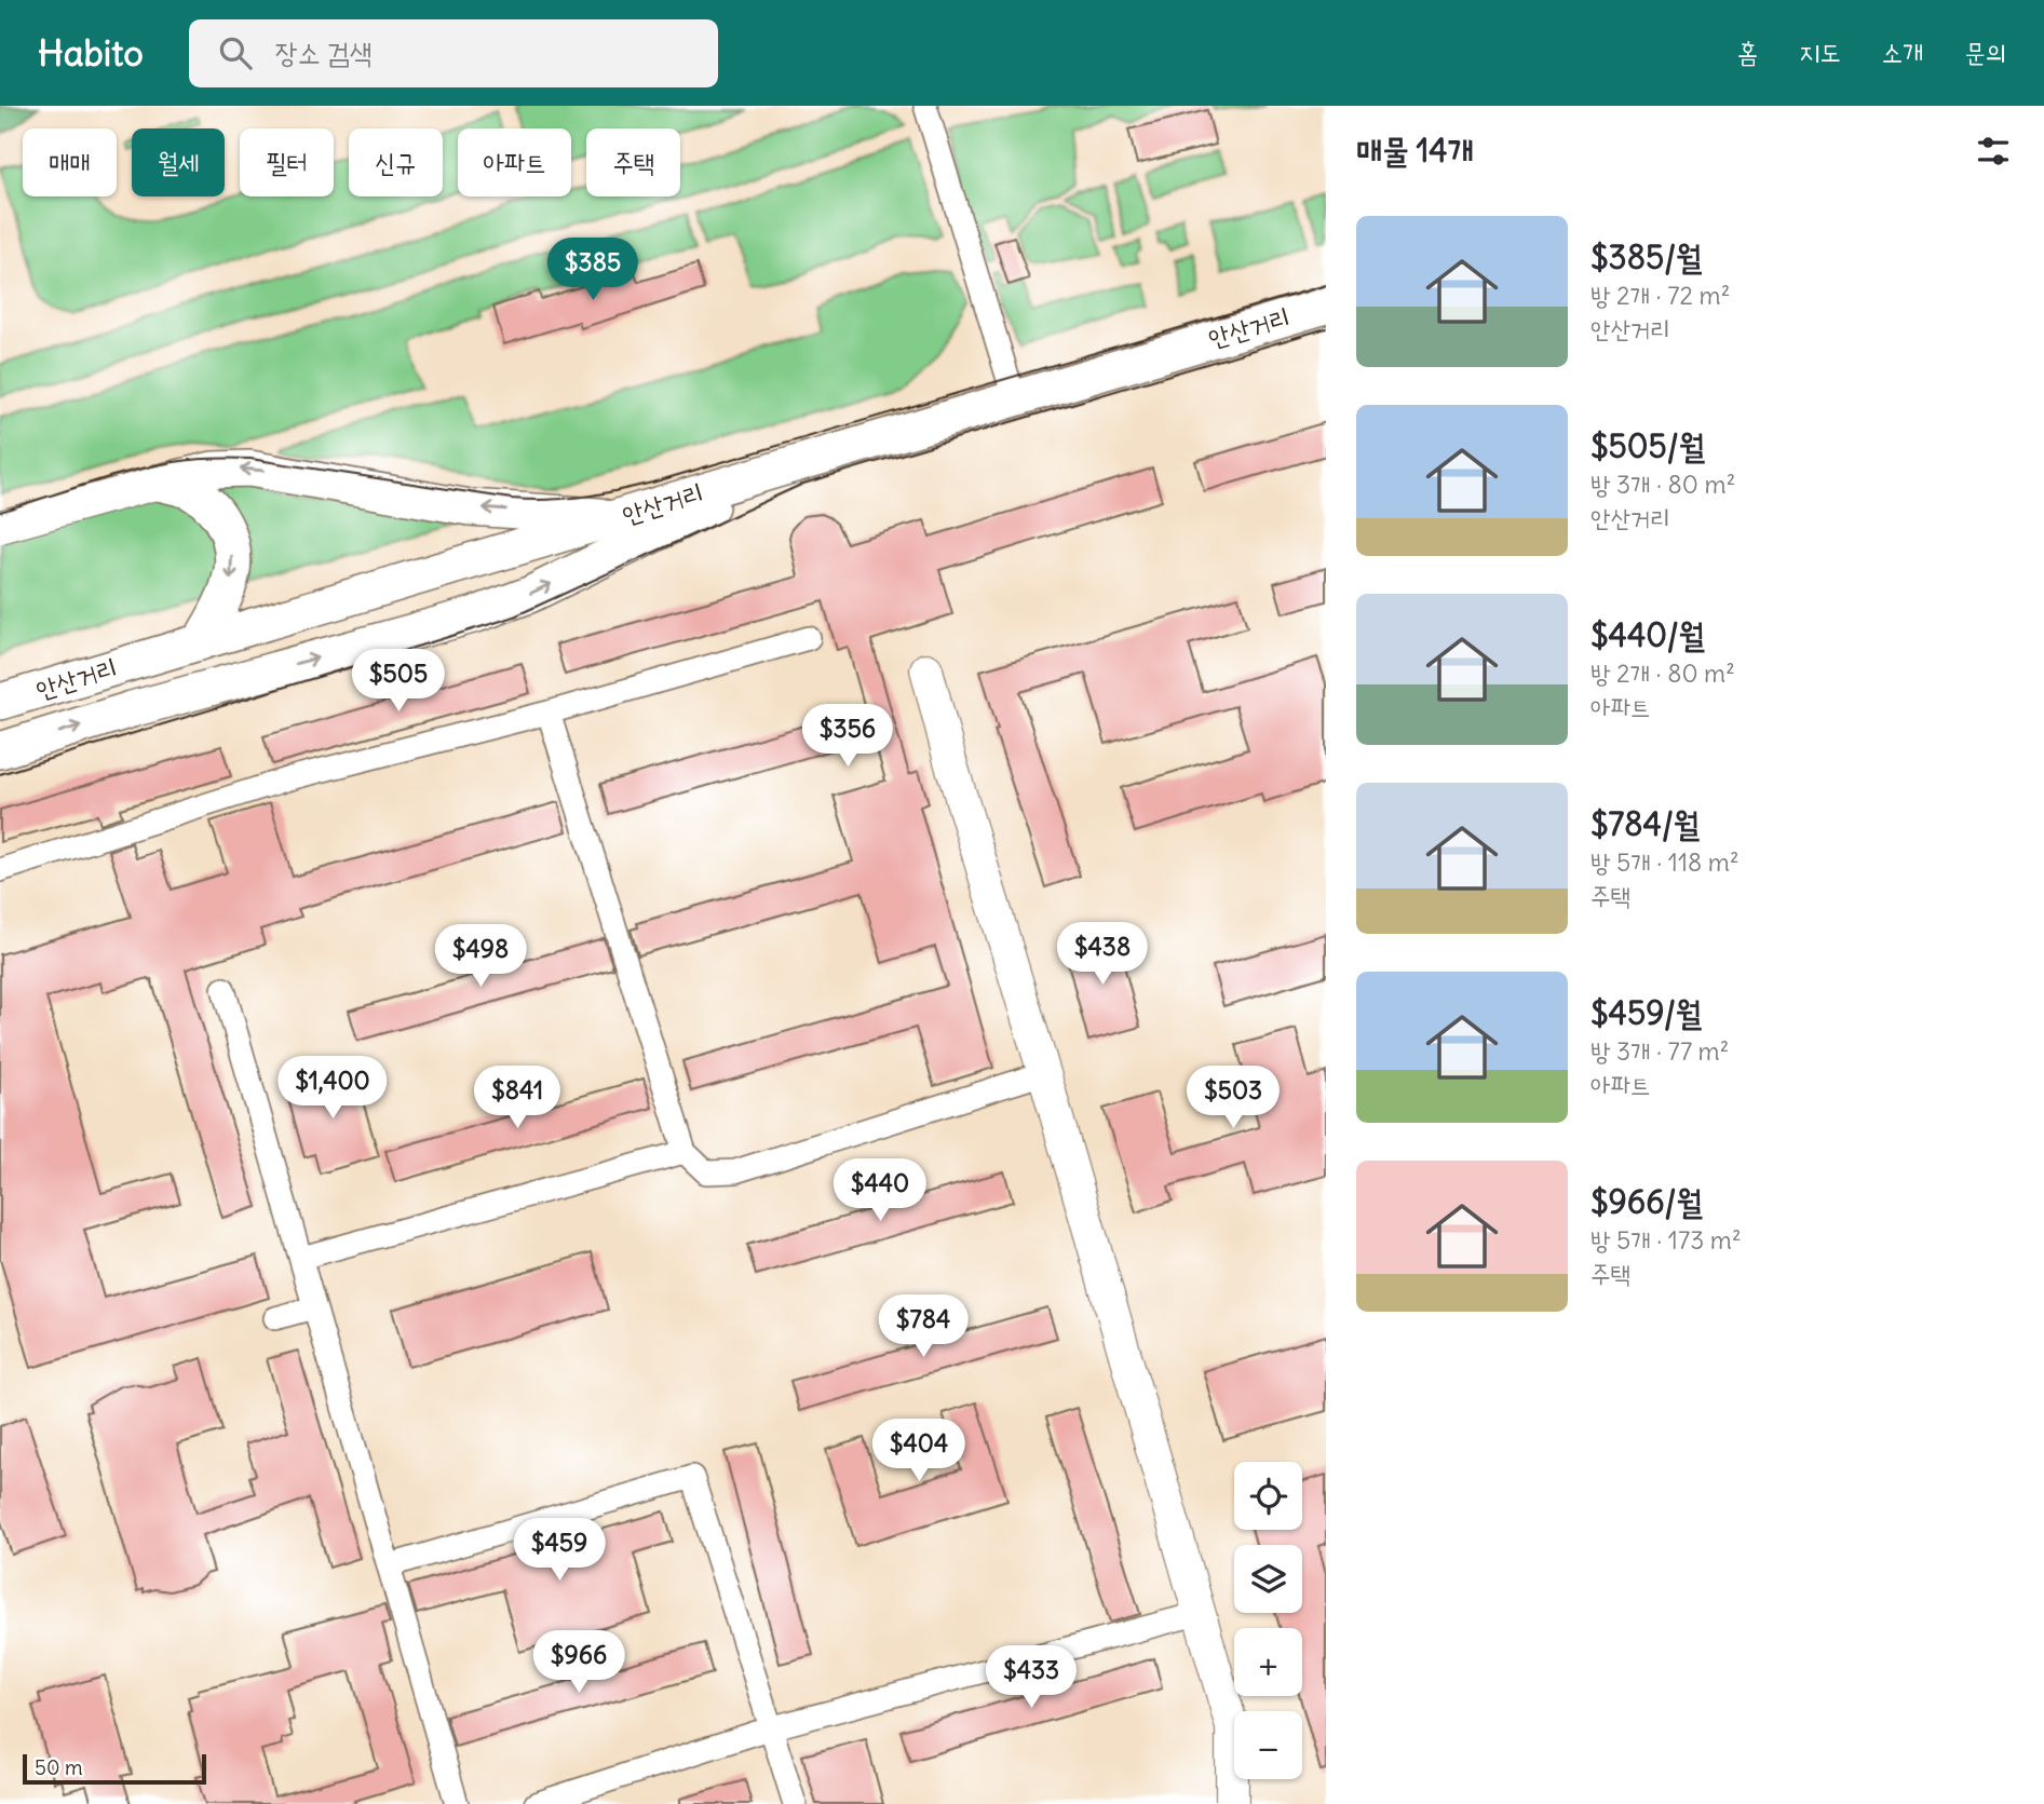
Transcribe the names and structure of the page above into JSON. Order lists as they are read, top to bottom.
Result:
{
  "streets": {
    "main road": ["안산거리"]
  },
  "scale_bar": "50 m",
  "page": {
    "header": "Habito",
    "search": "장소 검색",
    "nav": [
      "홈",
      "지도",
      "소개",
      "문의"
    ],
    "heading": "매물 14개",
    "chip": [
      "매매",
      "월세",
      "필터",
      "신규",
      "아파트",
      "주택"
    ],
    "list": [
      {
        "name": "$385/월",
        "note": "방 2개 · 72 m² · 안산거리"
      },
      {
        "name": "$505/월",
        "note": "방 3개 · 80 m² · 안산거리"
      },
      {
        "name": "$440/월",
        "note": "방 2개 · 80 m² · 아파트"
      },
      {
        "name": "$784/월",
        "note": "방 5개 · 118 m² · 주택"
      },
      {
        "name": "$459/월",
        "note": "방 3개 · 77 m² · 아파트"
      },
      {
        "name": "$966/월",
        "note": "방 5개 · 173 m² · 주택"
      }
    ],
    "price": [
      "$385",
      "$505",
      "$356",
      "$438",
      "$498",
      "$1,400",
      "$841",
      "$503",
      "$440",
      "$784",
      "$404",
      "$459",
      "$966",
      "$433"
    ],
    "map_buttons": ["+", "−"],
    "scale": "50 m"
  }
}
